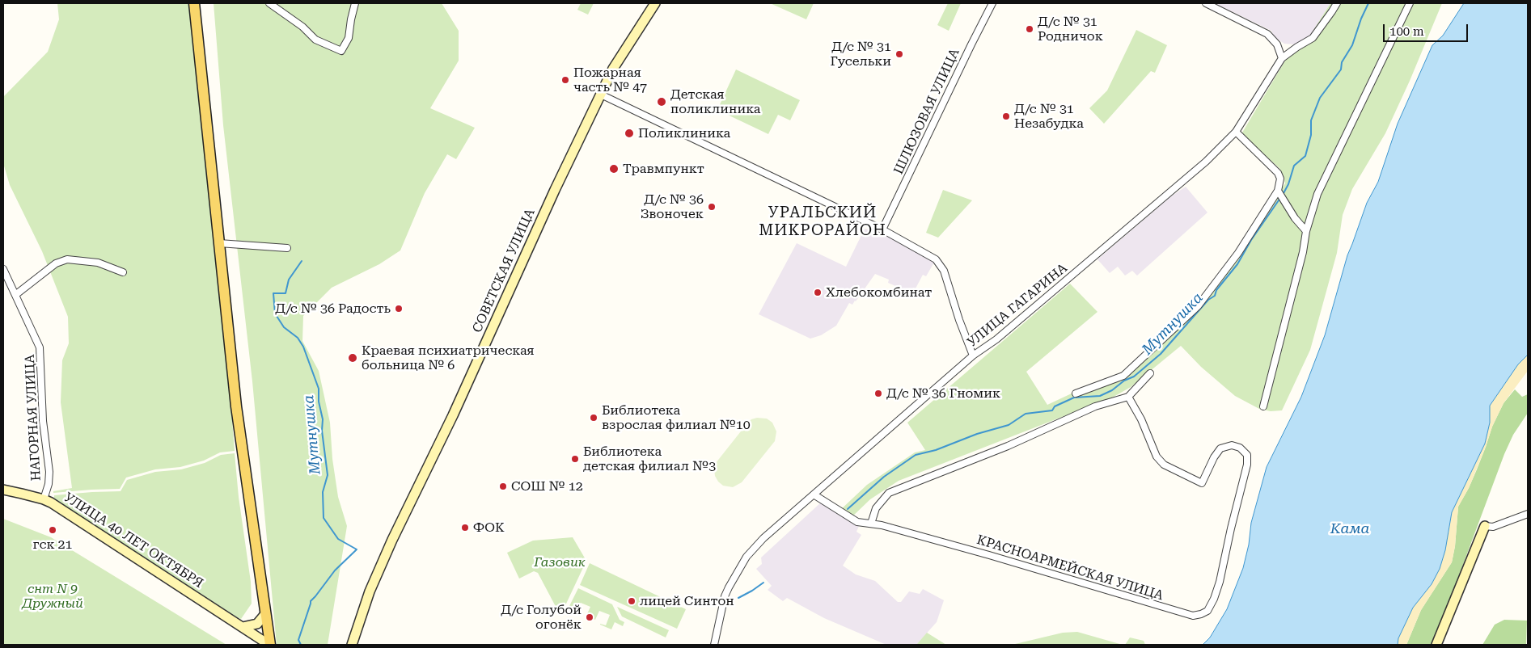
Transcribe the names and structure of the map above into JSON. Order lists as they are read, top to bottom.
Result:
{
  "streets": {
    "main road": ["СОВЕТСКАЯ УЛИЦА", "УЛИЦА 40 ЛЕТ ОКТЯБРЯ"],
    "street": [
      "ШЛЮЗОВАЯ УЛИЦА",
      "УЛИЦА ГАГАРИНА",
      "НАГОРНАЯ УЛИЦА",
      "КРАСНОАРМЕЙСКАЯ УЛИЦА"
    ]
  },
  "crossings": [
    ["НАГОРНАЯ УЛИЦА", "УЛИЦА 40 ЛЕТ ОКТЯБРЯ"]
  ],
  "districts": ["УРАЛЬСКИЙ МИКРОРАЙОН"],
  "water": ["Мутнушка", "Кама"],
  "parks": ["Газовик", "снт N 9 Дружный"],
  "places": [
    "Д/с № 31 Родничок",
    "Д/с № 31 Гусельки",
    "Пожарная часть № 47",
    "Детская поликлиника",
    "Д/с № 31 Незабудка",
    "Поликлиника",
    "Травмпункт",
    "Д/с № 36 Звоночек",
    "Хлебокомбинат",
    "Д/с № 36 Радость",
    "Краевая психиатрическая больница № 6",
    "Д/с № 36 Гномик",
    "Библиотека взрослая филиал №10",
    "Библиотека детская филиал №3",
    "СОШ № 12",
    "ФОК",
    "гск 21",
    "лицей Синтон",
    "Д/с Голубой огонёк"
  ],
  "scale_bar": "100 m"
}
